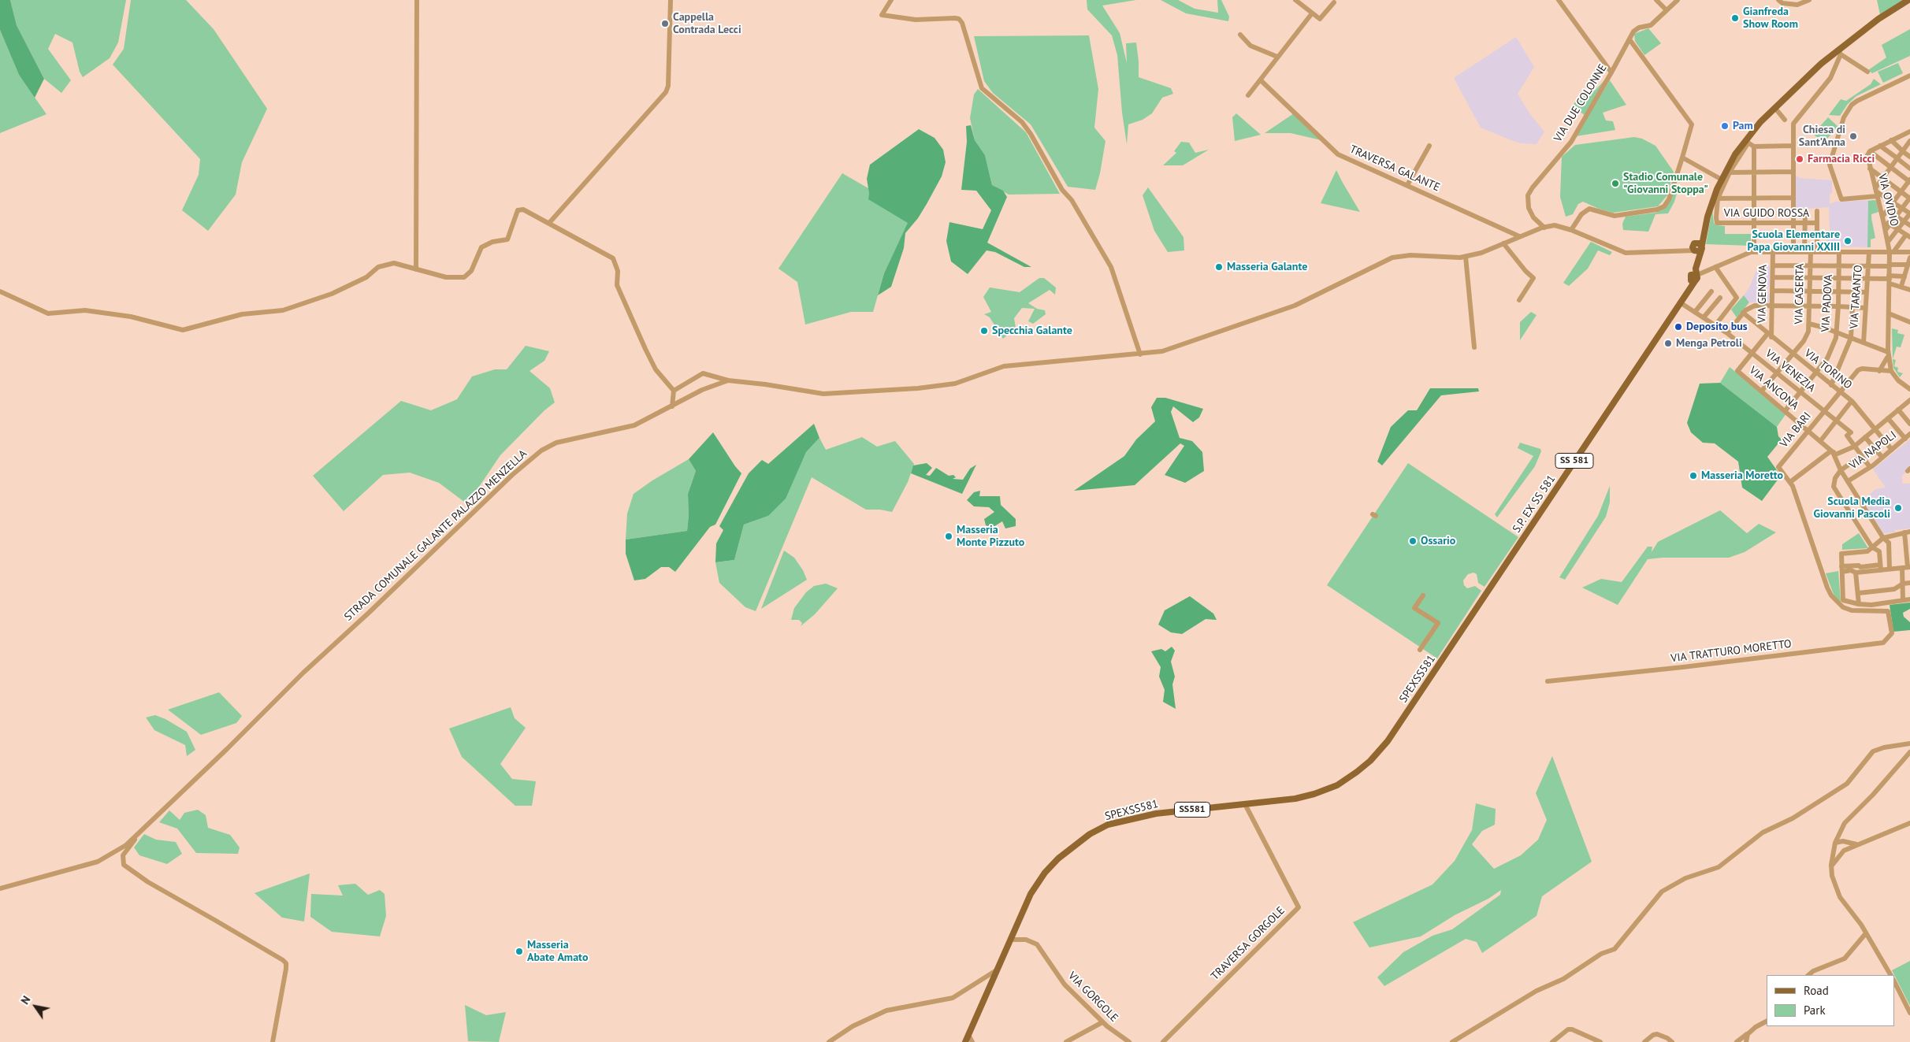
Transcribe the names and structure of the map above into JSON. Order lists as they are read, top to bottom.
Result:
{
  "streets": {
    "main road": [
      "SS 581",
      "S.P. EX SS 581",
      "SPEXSS581",
      "SS581"
    ],
    "street": [
      "VIA DUE COLONNE",
      "TRAVERSA GALANTE",
      "VIA OVIDIO",
      "VIA GUIDO ROSSA",
      "VIA GENOVA",
      "VIA CASERTA",
      "VIA TARANTO",
      "VIA PADOVA",
      "VIA TORINO",
      "VIA VENEZIA",
      "VIA ANCONA",
      "VIA BARI",
      "VIA NAPOLI",
      "STRADA COMUNALE GALANTE PALAZZO MENZELLA",
      "VIA TRATTURO MORETTO",
      "TRAVERSA GORGOLE",
      "VIA GORGOLE"
    ]
  },
  "crossings": [
    ["VIA DUE COLONNE", "STRADA COMUNALE GALANTE PALAZZO MENZELLA"],
    ["TRAVERSA GALANTE", "STRADA COMUNALE GALANTE PALAZZO MENZELLA"],
    ["VIA GENOVA", "VIA TORINO"],
    ["VIA GENOVA", "VIA VENEZIA"],
    ["VIA GENOVA", "VIA ANCONA"],
    ["VIA CASERTA", "VIA TORINO"],
    ["VIA CASERTA", "VIA VENEZIA"],
    ["VIA CASERTA", "VIA ANCONA"],
    ["VIA PADOVA", "VIA TORINO"],
    ["VIA PADOVA", "VIA VENEZIA"],
    ["VIA PADOVA", "VIA ANCONA"],
    ["VIA TORINO", "VIA BARI"],
    ["VIA TORINO", "VIA NAPOLI"],
    ["VIA VENEZIA", "VIA BARI"],
    ["VIA VENEZIA", "VIA NAPOLI"],
    ["VIA VENEZIA", "S.P. EX SS 581"],
    ["VIA ANCONA", "VIA BARI"],
    ["S.P. EX SS 581", "SPEXSS581"],
    ["SPEXSS581", "TRAVERSA GORGOLE"],
    ["SPEXSS581", "VIA GORGOLE"]
  ],
  "places": [
    "Gianfreda Show Room",
    "Cappella Contrada Lecci",
    "Pam",
    "Chiesa di Sant'Anna",
    "Farmacia Ricci",
    "Stadio Comunale \"Giovanni Stoppa\"",
    "Scuola Elementare Papa Giovanni XXIII",
    "Masseria Galante",
    "Deposito bus",
    "Specchia Galante",
    "Menga Petroli",
    "Masseria Moretto",
    "Scuola Media Giovanni Pascoli",
    "Masseria Monte Pizzuto",
    "Ossario",
    "Masseria Abate Amato"
  ],
  "legend": ["Road", "Park"],
  "north": "top left"
}
